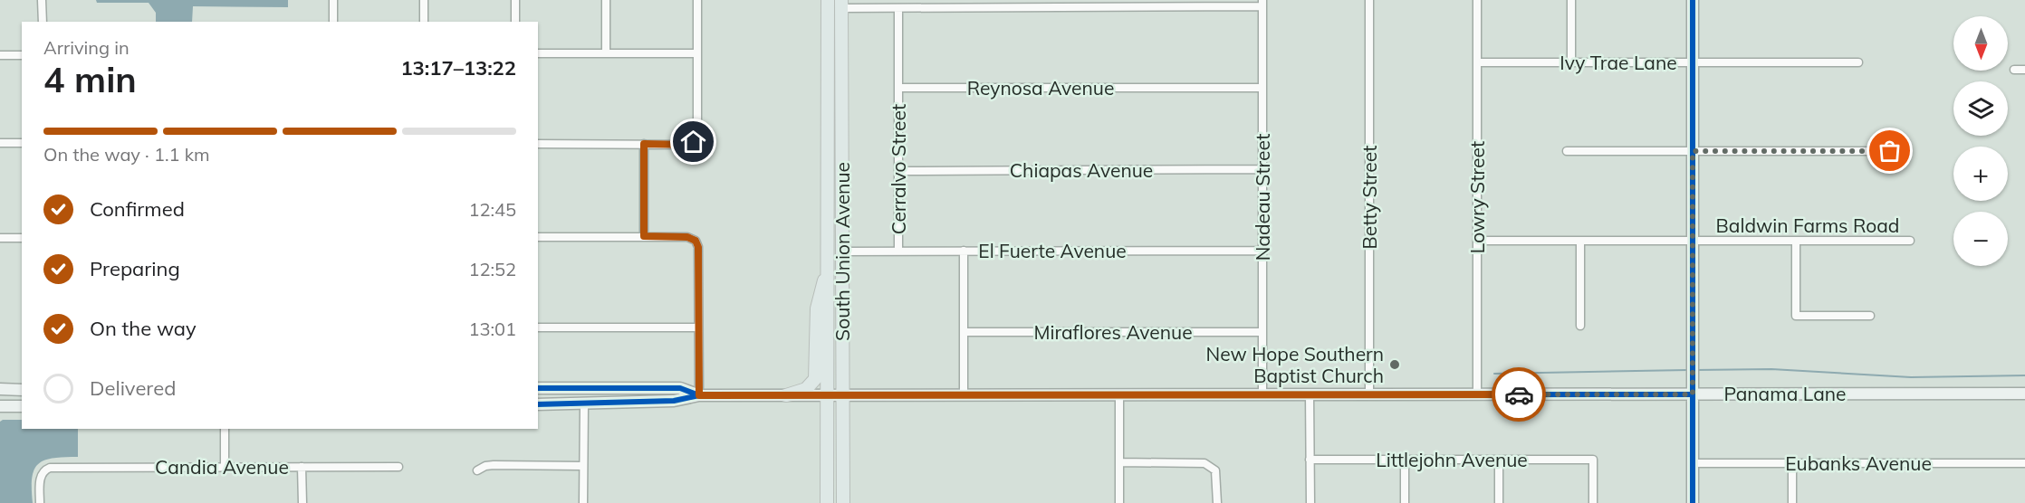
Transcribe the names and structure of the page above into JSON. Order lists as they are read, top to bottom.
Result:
{
  "streets": {
    "main road": ["South Union Avenue", "Panama Lane"],
    "street": [
      "Ivy Trae Lane",
      "Reynosa Avenue",
      "Cerralvo Street",
      "Chiapas Avenue",
      "Nadeau Street",
      "Betty Street",
      "Lowry Street",
      "Baldwin Farms Road",
      "El Fuerte Avenue",
      "Miraflores Avenue",
      "Littlejohn Avenue",
      "Eubanks Avenue",
      "Candia Avenue"
    ]
  },
  "crossings": [
    ["Ivy Trae Lane", "Lowry Street"],
    ["Reynosa Avenue", "Cerralvo Street"],
    ["Reynosa Avenue", "Nadeau Street"],
    ["Cerralvo Street", "Chiapas Avenue"],
    ["Cerralvo Street", "El Fuerte Avenue"],
    ["Chiapas Avenue", "Nadeau Street"],
    ["Nadeau Street", "El Fuerte Avenue"],
    ["Nadeau Street", "Miraflores Avenue"],
    ["Nadeau Street", "Panama Lane"],
    ["Betty Street", "Panama Lane"],
    ["Lowry Street", "Baldwin Farms Road"],
    ["Lowry Street", "Panama Lane"],
    ["El Fuerte Avenue", "South Union Avenue"],
    ["South Union Avenue", "Panama Lane"]
  ],
  "places": ["New Hope Southern Baptist Church"],
  "north": "bottom",
  "page": {
    "map_buttons": ["+", "−"],
    "heading": ["4 min", "Arriving in", "13:17–13:22"],
    "bar": "On the way · 1.1 km",
    "list": [
      ["Confirmed", "12:45"],
      ["Preparing", "12:52"],
      ["On the way", "13:01"],
      "Delivered"
    ]
  }
}
